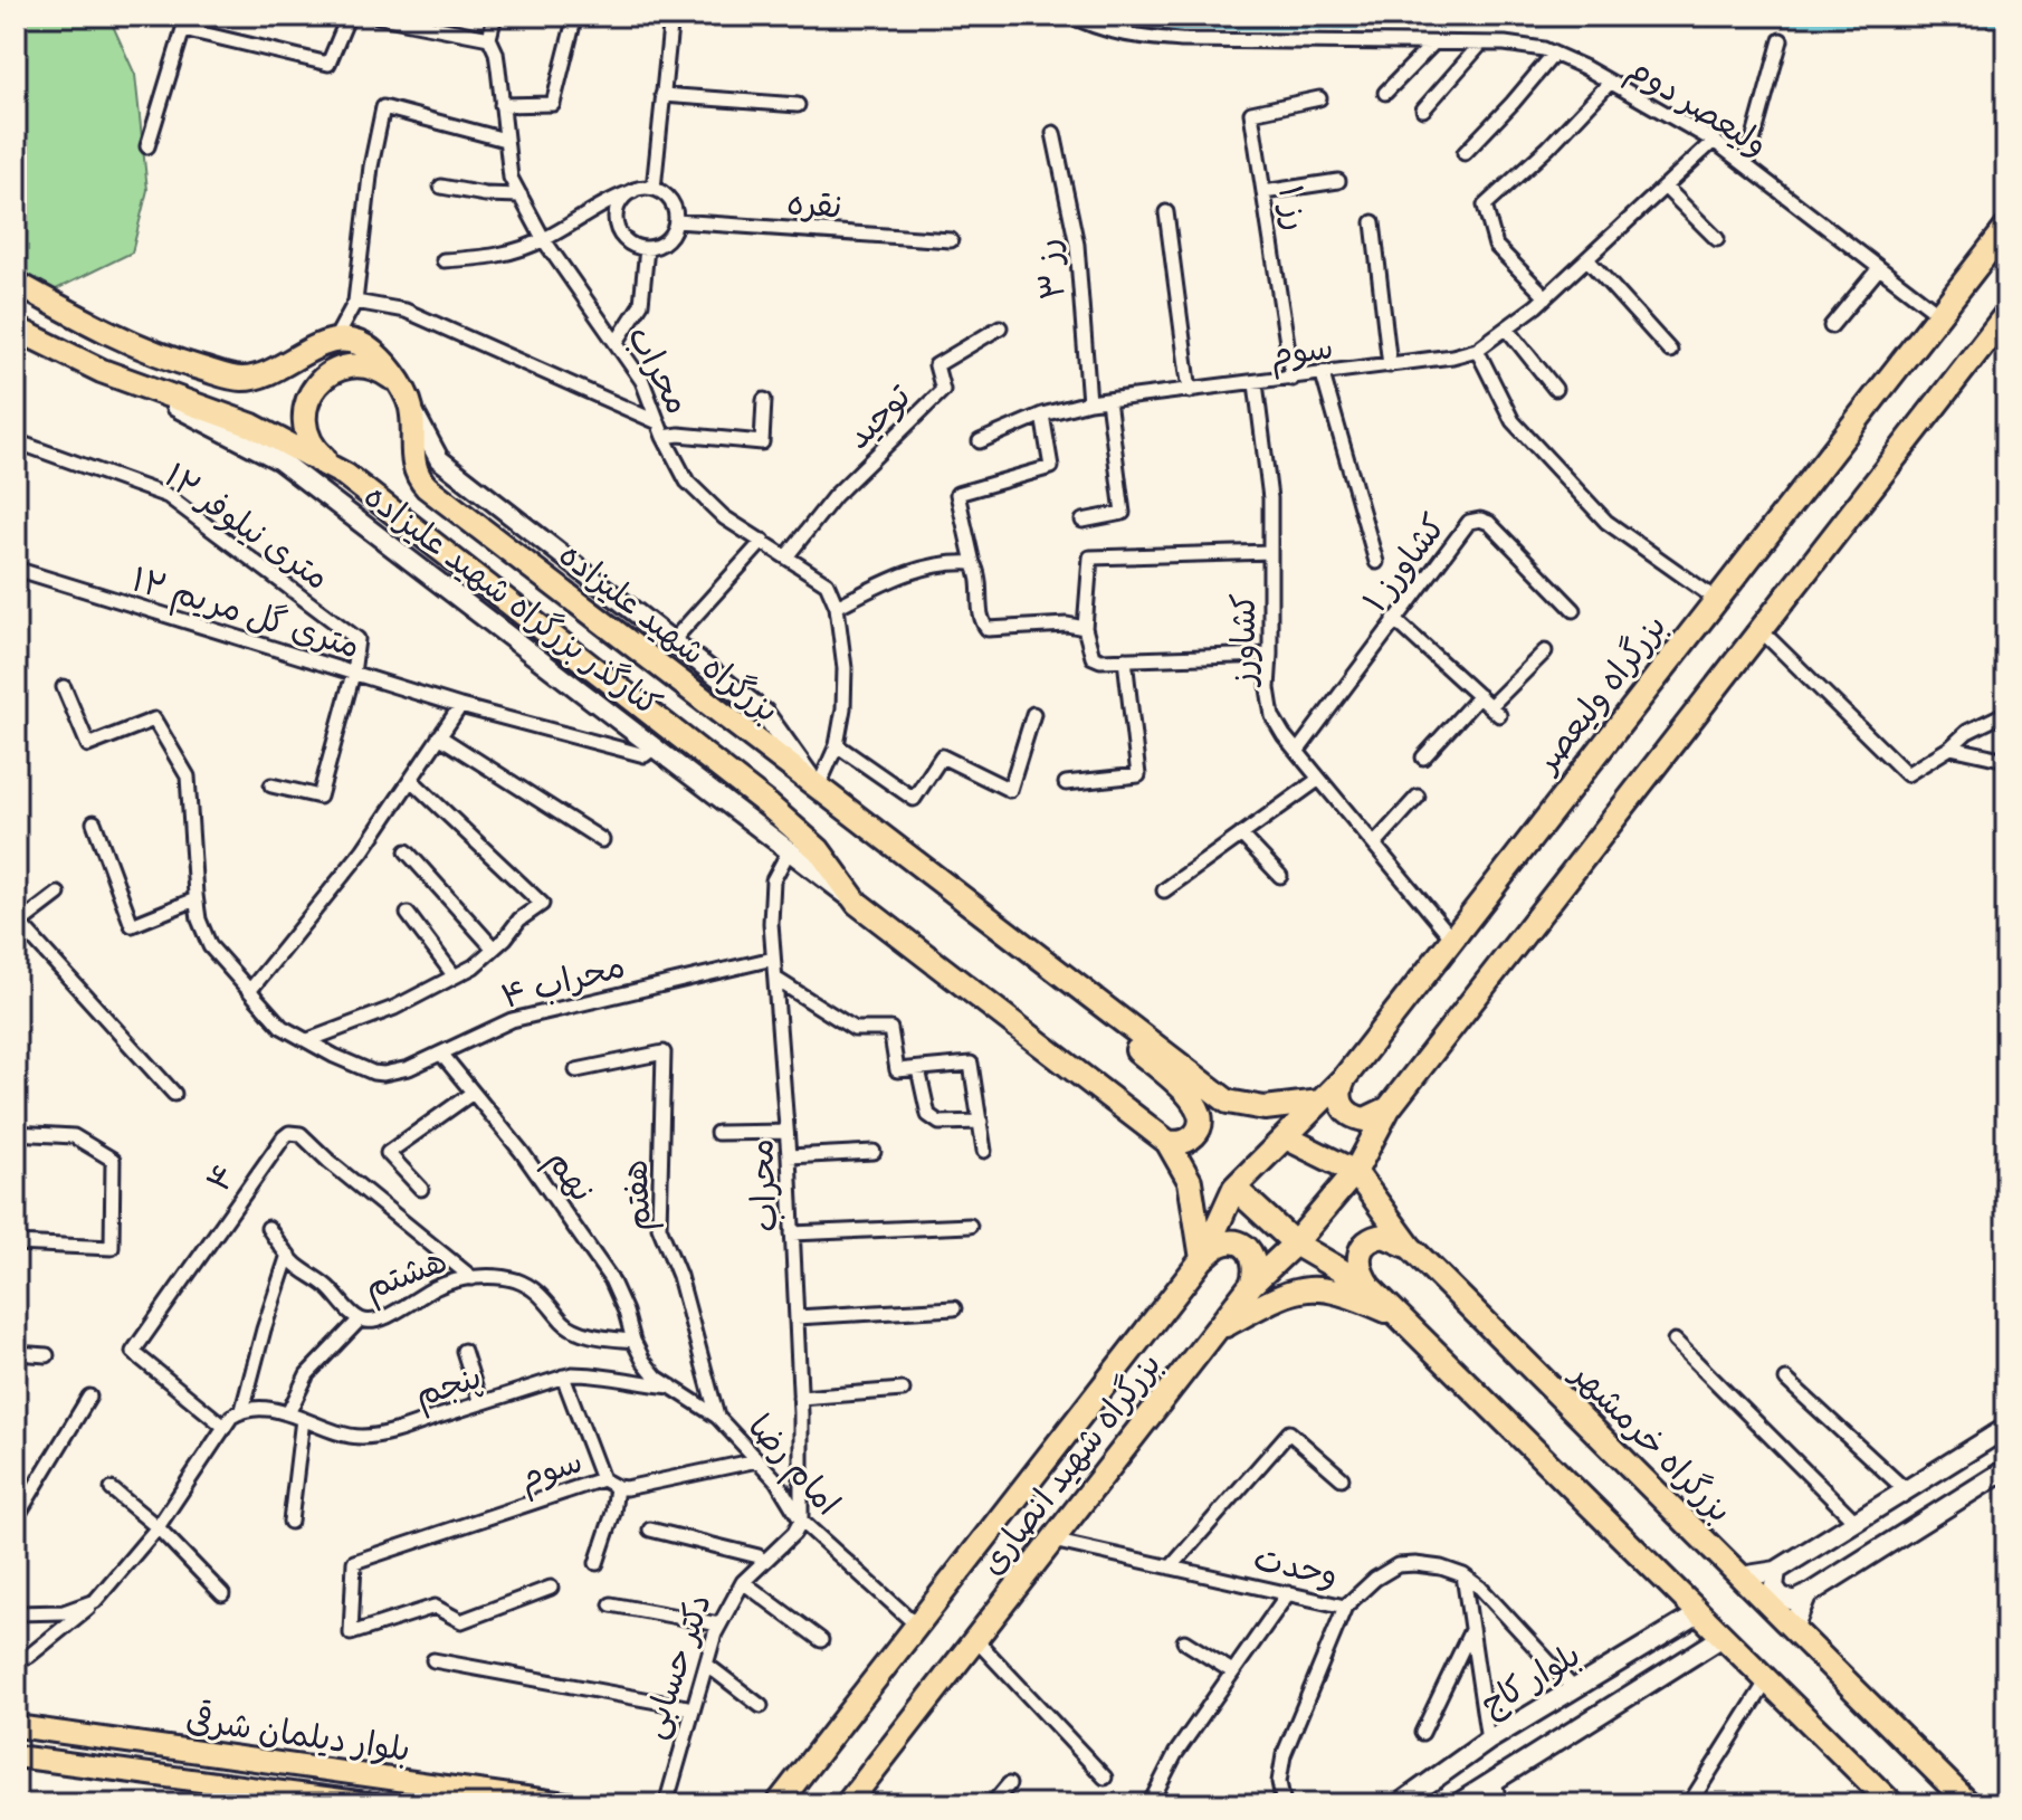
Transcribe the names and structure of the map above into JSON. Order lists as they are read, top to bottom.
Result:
{
  "streets": {
    "highway": [
      "بزرگراه شهید علیزاده",
      "بزرگراه ولیعصر",
      "بزرگراه خرمشهر",
      "بزرگراه شهید انصاری"
    ],
    "main road": ["کنارگذر بزرگراه شهید علیزاده", "بلوار کاج", "بلوار دیلمان شرقی"],
    "street": [
      "ولیعصر دوم",
      "نقره",
      "رز ۱",
      "رز ۳",
      "سوم",
      "محراب",
      "توحید",
      "۱۲ متری نیلوفر",
      "کشاورز ۱",
      "۱۲ متری گل مریم",
      "کشاورز",
      "محراب ۴",
      "نهم",
      "۴",
      "هفتم",
      "هشتم",
      "پنجم",
      "امام رضا",
      "وحدت",
      "دکتر حسابی"
    ]
  },
  "crossings": [
    ["ولیعصر دوم", "سوم"],
    ["ولیعصر دوم", "بزرگراه ولیعصر"],
    ["رز ۱", "سوم"],
    ["رز ۳", "سوم"],
    ["سوم", "کشاورز"],
    ["سوم", "امام رضا"],
    ["محراب", "توحید"],
    ["محراب", "کنارگذر بزرگراه شهید علیزاده"],
    ["محراب", "بزرگراه شهید علیزاده"],
    ["محراب", "محراب ۴"],
    ["محراب", "امام رضا"],
    ["محراب", "دکتر حسابی"],
    ["۱۲ متری نیلوفر", "۱۲ متری گل مریم"],
    ["کشاورز ۱", "کشاورز"],
    ["کنارگذر بزرگراه شهید علیزاده", "۱۲ متری گل مریم"],
    ["بزرگراه شهید علیزاده", "بزرگراه ولیعصر"],
    ["کشاورز", "بزرگراه ولیعصر"],
    ["بزرگراه ولیعصر", "بزرگراه خرمشهر"],
    ["بزرگراه ولیعصر", "بزرگراه شهید انصاری"],
    ["محراب ۴", "نهم"],
    ["نهم", "هشتم"],
    ["نهم", "امام رضا"],
    ["۴", "هشتم"],
    ["هفتم", "امام رضا"],
    ["هشتم", "امام رضا"],
    ["پنجم", "امام رضا"],
    ["بزرگراه خرمشهر", "بزرگراه شهید انصاری"],
    ["بزرگراه شهید انصاری", "امام رضا"],
    ["بزرگراه شهید انصاری", "وحدت"],
    ["امام رضا", "دکتر حسابی"],
    ["وحدت", "بلوار کاج"]
  ]
}
